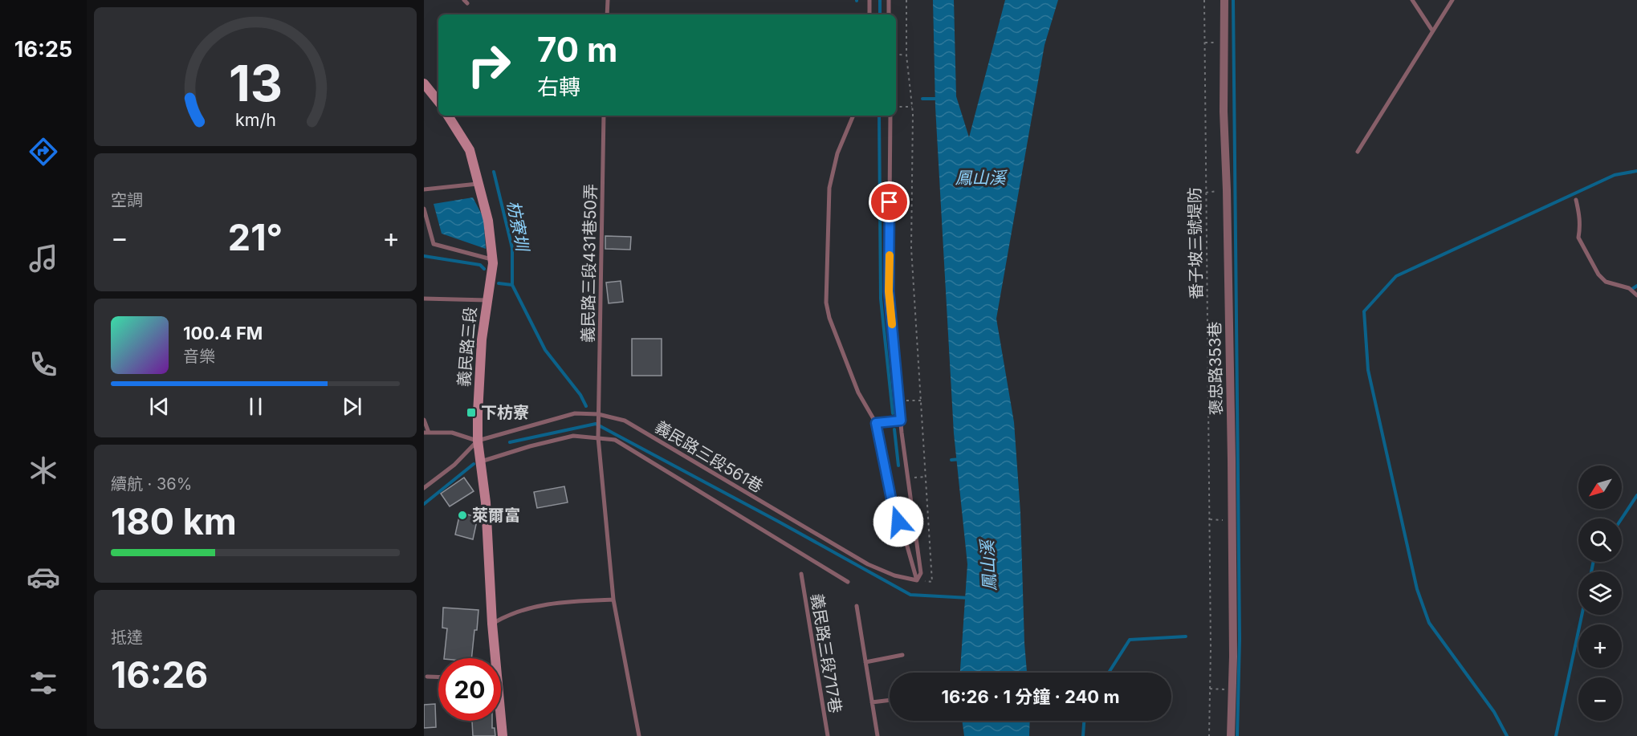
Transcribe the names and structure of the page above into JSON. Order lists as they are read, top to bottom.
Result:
{
  "streets": {
    "main road": ["義民路三段"],
    "street": ["褒忠路353巷"],
    "lane": ["義民路三段431巷50弄", "義民路三段561巷", "義民路三段717巷"],
    "path": ["番子坡三號堤防"]
  },
  "crossings": [
    ["義民路三段431巷50弄", "義民路三段561巷"],
    ["義民路三段", "義民路三段561巷"]
  ],
  "water": ["鳳山溪", "枋寮圳"],
  "places": {
    "transit": ["下枋寮"],
    "other": ["萊爾富"]
  },
  "north": "bottom left",
  "page": {
    "tabs": "16:25",
    "turn": ["70 m", "右轉"],
    "tile": [
      "空調",
      ["續航 · 36%", "180 km"],
      ["抵達", "16:26"]
    ],
    "heat": ["−", "21°", "+"],
    "song": ["100.4 FM", "音樂"],
    "map_buttons": ["+", "−"],
    "limit": "20",
    "trip": "16:26 · 1 分鐘 · 240 m",
    "gauge": ["13", "km/h"]
  }
}
